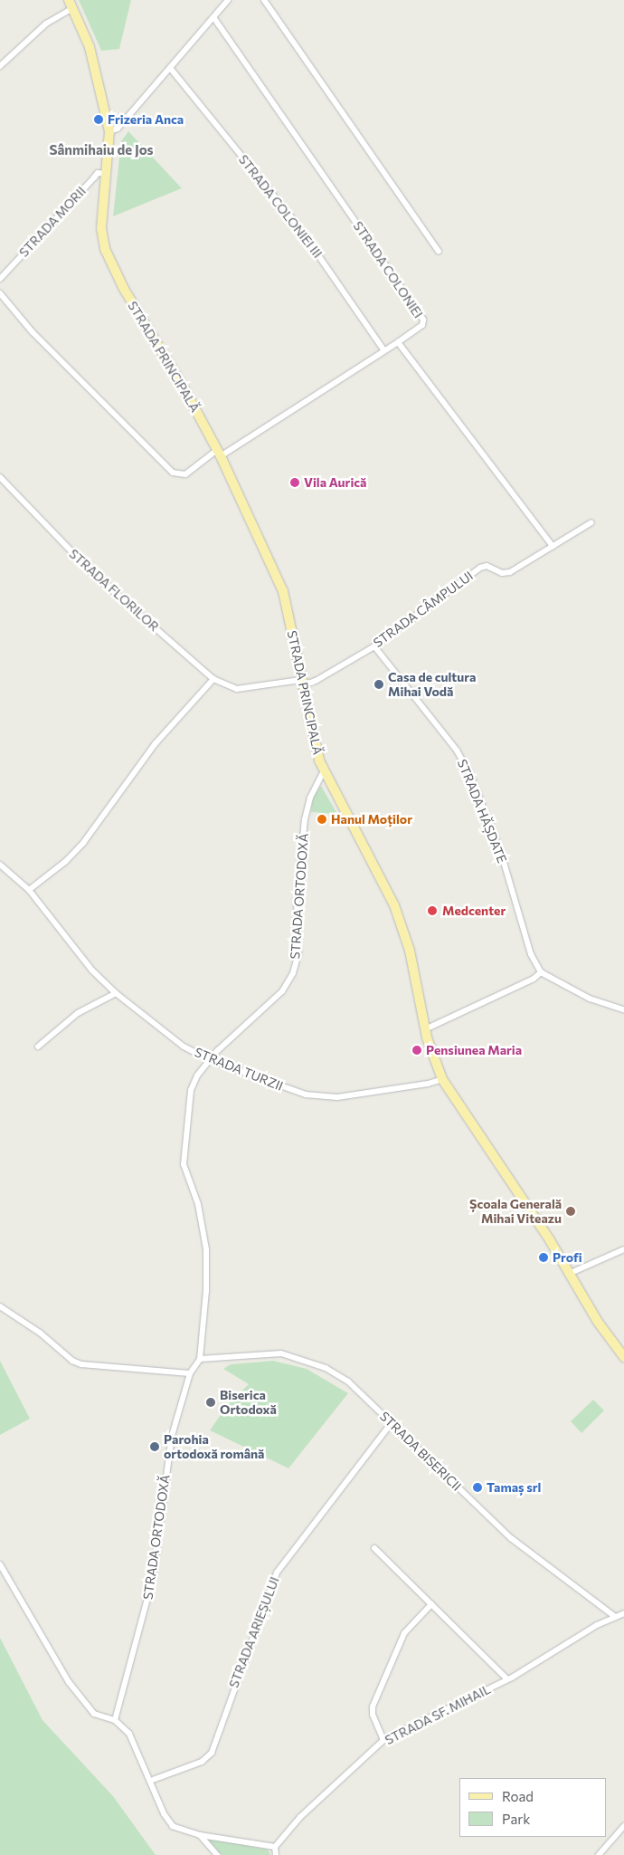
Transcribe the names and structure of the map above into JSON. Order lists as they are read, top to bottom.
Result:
{
  "streets": {
    "main road": ["STRADA PRINCIPALĂ"],
    "street": [
      "STRADA COLONIEI III",
      "STRADA MORII",
      "STRADA COLONIEI",
      "STRADA FLORILOR",
      "STRADA CÂMPULUI",
      "STRADA HĂȘDATE",
      "STRADA ORTODOXĂ",
      "STRADA TURZII",
      "STRADA BISERICII",
      "STRADA ARIEȘULUI",
      "STRADA SF. MIHAIL"
    ]
  },
  "crossings": [
    ["STRADA COLONIEI III", "STRADA COLONIEI"],
    ["STRADA MORII", "STRADA PRINCIPALĂ"],
    ["STRADA COLONIEI", "STRADA PRINCIPALĂ"],
    ["STRADA PRINCIPALĂ", "STRADA FLORILOR"],
    ["STRADA PRINCIPALĂ", "STRADA CÂMPULUI"],
    ["STRADA PRINCIPALĂ", "STRADA ORTODOXĂ"],
    ["STRADA PRINCIPALĂ", "STRADA TURZII"],
    ["STRADA FLORILOR", "STRADA CÂMPULUI"],
    ["STRADA CÂMPULUI", "STRADA HĂȘDATE"],
    ["STRADA ORTODOXĂ", "STRADA TURZII"],
    ["STRADA ORTODOXĂ", "STRADA BISERICII"],
    ["STRADA BISERICII", "STRADA ARIEȘULUI"],
    ["STRADA BISERICII", "STRADA SF. MIHAIL"]
  ],
  "districts": ["Sânmihaiu de Jos"],
  "places": [
    "Frizeria Anca",
    "Vila Aurică",
    "Casa de cultura Mihai Vodă",
    "Hanul Moților",
    "Medcenter",
    "Pensiunea Maria",
    "Școala Generală Mihai Viteazu",
    "Profi",
    "Biserica Ortodoxă",
    "Parohia ortodoxă română",
    "Tamaș srl"
  ],
  "legend": ["Road", "Park"]
}
